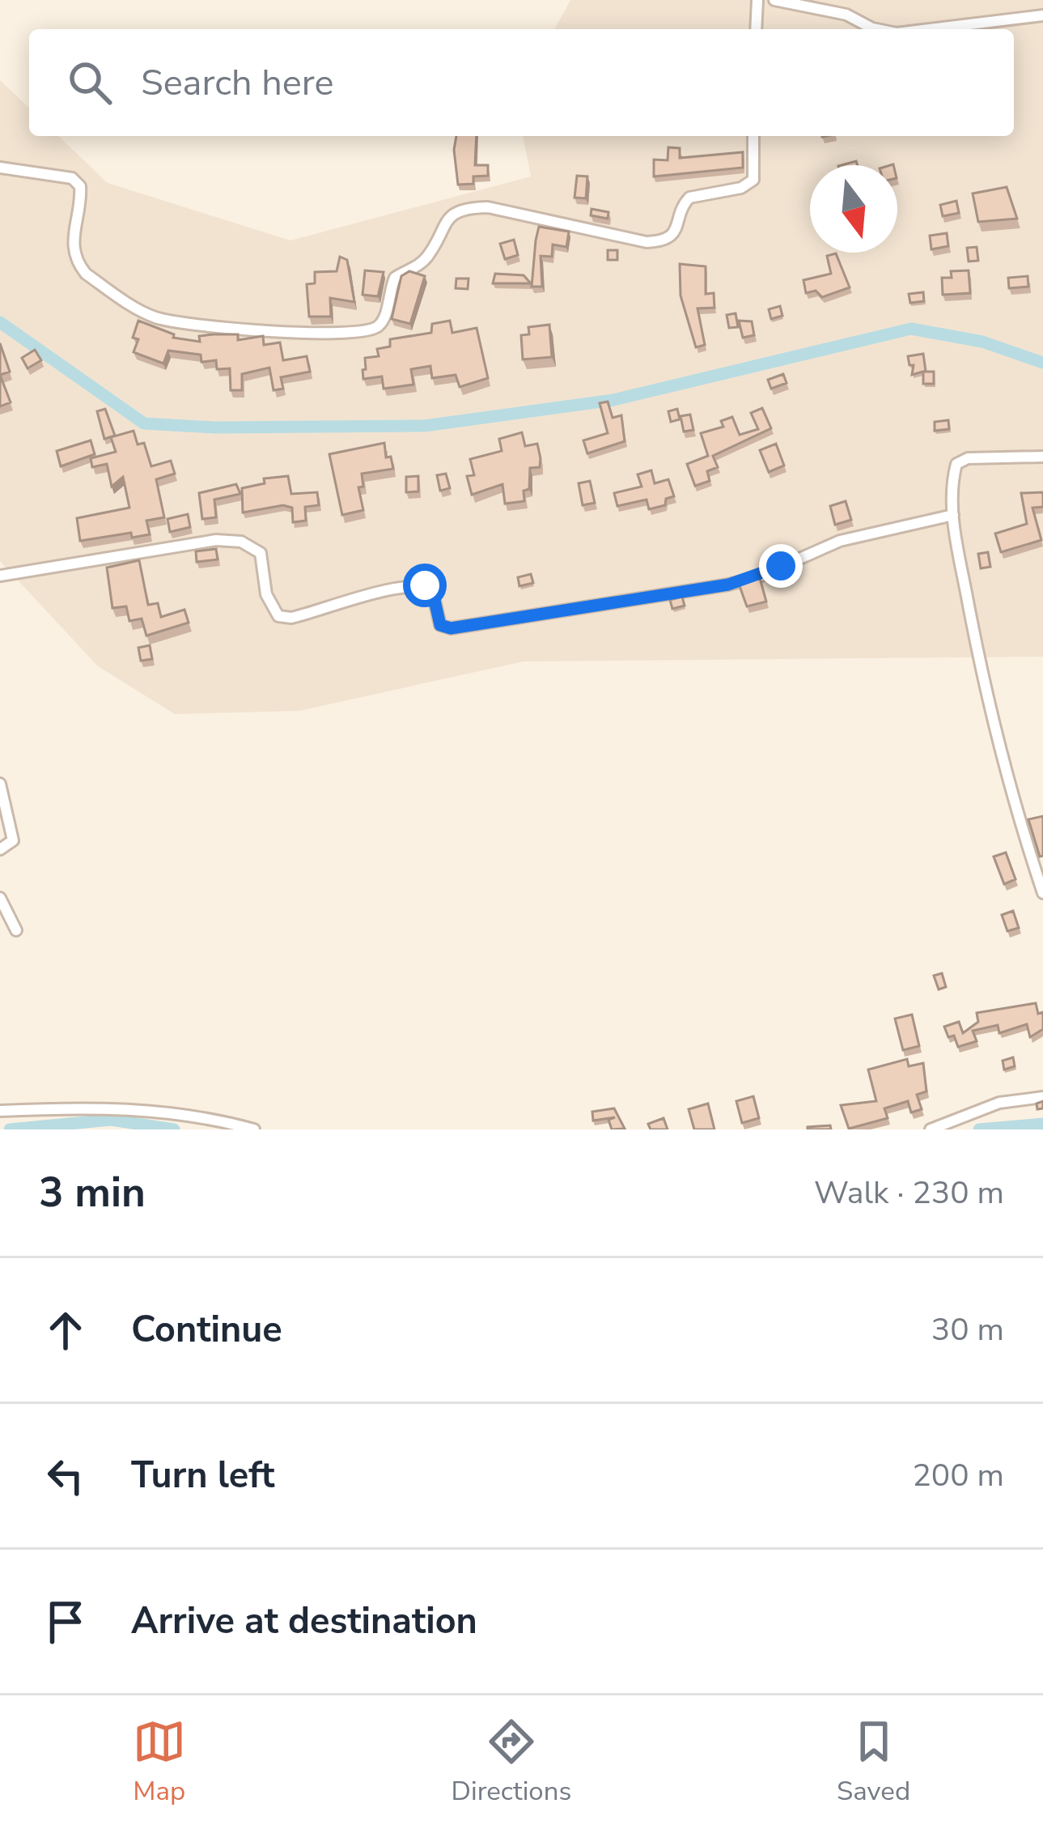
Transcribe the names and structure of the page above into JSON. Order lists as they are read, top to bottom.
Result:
{
  "north": "bottom",
  "page": {
    "search": "Search here",
    "heading": ["3 min", "Walk · 230 m"],
    "list": [
      ["Continue", "30 m"],
      ["Turn left", "200 m"],
      "Arrive at destination"
    ],
    "nav": ["Map", "Directions", "Saved"]
  }
}
